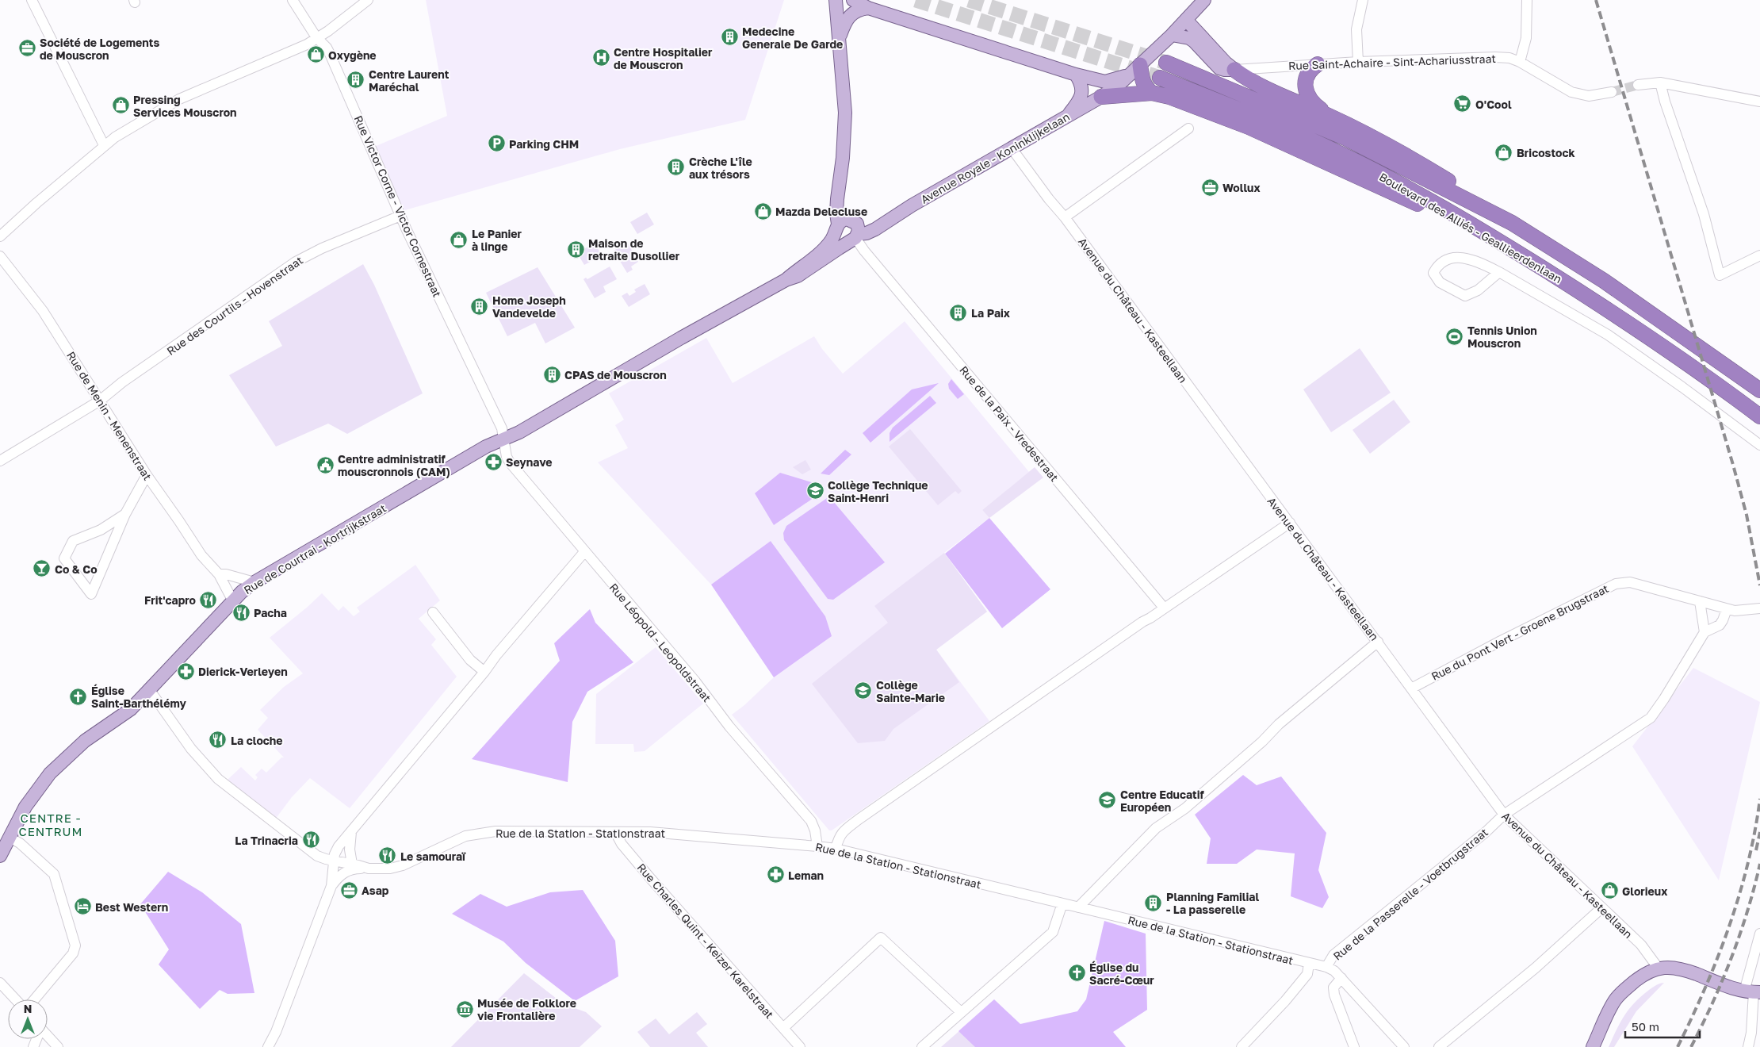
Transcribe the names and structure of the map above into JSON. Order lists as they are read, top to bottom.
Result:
{
  "streets": {
    "highway": ["Boulevard des Alliés - Geallieerdenlaan"],
    "main road": ["Rue Saint-Achaire - Sint-Achariusstraat", "Avenue Royale - Koninklijkelaan", "Rue de Courtrai - Kortrijkstraat"],
    "street": [
      "Rue Victor Corne - Victor Cornestraat",
      "Rue des Courtils - Hovenstraat",
      "Avenue du Château - Kasteellaan",
      "Rue de Menin - Menenstraat",
      "Rue de la Paix - Vredestraat",
      "Rue du Pont Vert - Groene Brugstraat",
      "Rue Léopold - Leopoldstraat",
      "Rue de la Station - Stationstraat",
      "Rue de la Passerelle - Voetbrugstraat",
      "Rue Charles Quint - Keizer Karelstraat"
    ]
  },
  "crossings": [
    ["Rue Saint-Achaire - Sint-Achariusstraat", "Avenue Royale - Koninklijkelaan"],
    ["Avenue Royale - Koninklijkelaan", "Rue Victor Corne - Victor Cornestraat"],
    ["Avenue Royale - Koninklijkelaan", "Avenue du Château - Kasteellaan"],
    ["Avenue Royale - Koninklijkelaan", "Rue de la Paix - Vredestraat"],
    ["Avenue Royale - Koninklijkelaan", "Rue de Courtrai - Kortrijkstraat"],
    ["Avenue Royale - Koninklijkelaan", "Rue Léopold - Leopoldstraat"],
    ["Rue Victor Corne - Victor Cornestraat", "Rue des Courtils - Hovenstraat"],
    ["Rue Victor Corne - Victor Cornestraat", "Rue de Courtrai - Kortrijkstraat"],
    ["Rue Victor Corne - Victor Cornestraat", "Rue Léopold - Leopoldstraat"],
    ["Rue des Courtils - Hovenstraat", "Rue de Menin - Menenstraat"],
    ["Avenue du Château - Kasteellaan", "Rue du Pont Vert - Groene Brugstraat"],
    ["Avenue du Château - Kasteellaan", "Rue de la Passerelle - Voetbrugstraat"],
    ["Rue de Menin - Menenstraat", "Rue de Courtrai - Kortrijkstraat"],
    ["Rue de Courtrai - Kortrijkstraat", "Rue Léopold - Leopoldstraat"],
    ["Rue de Courtrai - Kortrijkstraat", "Rue de la Station - Stationstraat"],
    ["Rue du Pont Vert - Groene Brugstraat", "Rue de la Passerelle - Voetbrugstraat"],
    ["Rue Léopold - Leopoldstraat", "Rue de la Station - Stationstraat"],
    ["Rue de la Station - Stationstraat", "Rue de la Passerelle - Voetbrugstraat"],
    ["Rue de la Station - Stationstraat", "Rue Charles Quint - Keizer Karelstraat"]
  ],
  "districts": ["CENTRE - CENTRUM"],
  "places": {
    "building": [
      "Medecine Generale De Garde",
      "Centre Laurent Maréchal",
      "Crèche L'île aux trésors",
      "Maison de retraite Dusollier",
      "Home Joseph Vandevelde",
      "La Paix",
      "CPAS de Mouscron",
      "Planning Familial - La passerelle"
    ],
    "office": ["Société de Logements de Mouscron", "Wollux", "Asap"],
    "shop": [
      "Oxygène",
      "Pressing Services Mouscron",
      "Bricostock",
      "Mazda Delecluse",
      "Le Panier à linge",
      "Glorieux"
    ],
    "hospital": ["Centre Hospitalier de Mouscron"],
    "supermarket": ["O'Cool"],
    "parking": ["Parking CHM"],
    "sports": ["Tennis Union Mouscron"],
    "pharmacy": ["Seynave", "Dierick-Verleyen", "Leman"],
    "public building": ["Centre administratif mouscronnois (CAM)"],
    "school or university": ["Collège Technique Saint-Henri", "Collège Sainte-Marie", "Centre Educatif Européen"],
    "bar": ["Co & Co"],
    "restaurant": [
      "Frit'capro",
      "Pacha",
      "La cloche",
      "La Trinacria",
      "Le samouraï"
    ],
    "church": ["Église Saint-Barthélémy", "Église du Sacré-Cœur"],
    "hotel": ["Best Western"],
    "museum": ["Musée de Folklore vie Frontalière"]
  },
  "scale_bar": "50 m",
  "north": "top"
}
